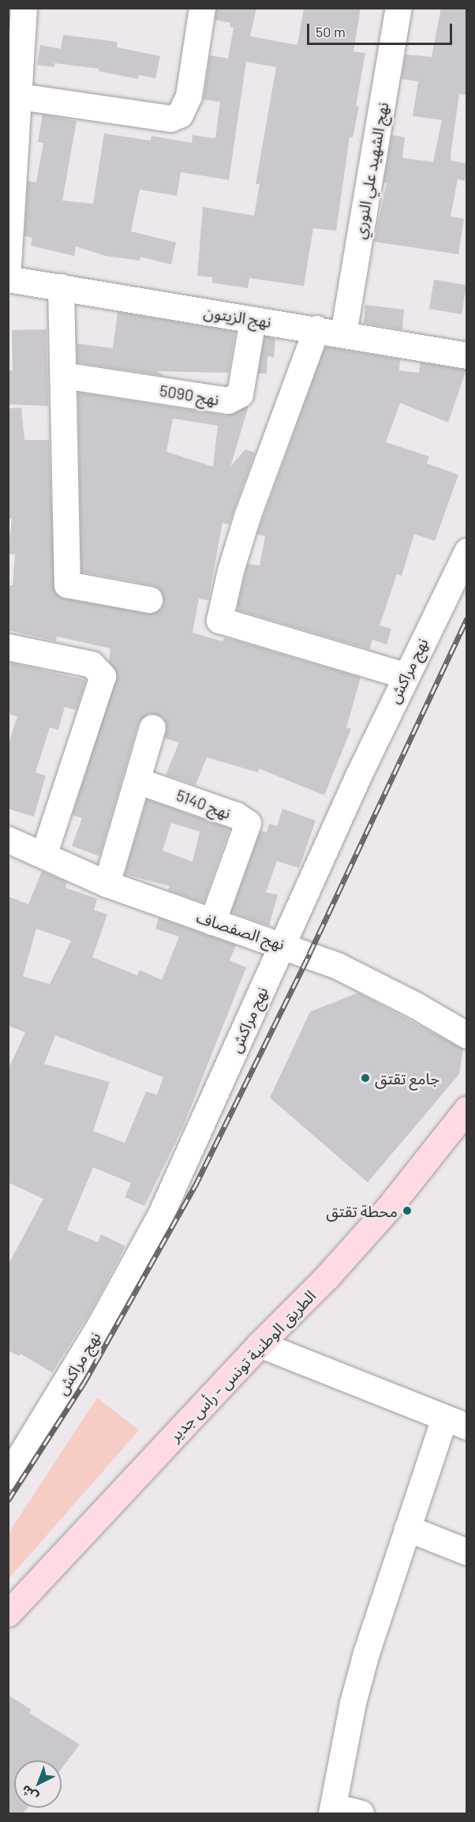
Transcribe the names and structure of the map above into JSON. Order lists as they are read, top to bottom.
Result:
{
  "streets": {
    "main road": ["الطريق الوطنية تونس - رأس جدير"],
    "street": [
      "نهج الشهيد علي النوري",
      "نهج الزيتون",
      "نهج 5090",
      "نهج مراكش",
      "نهج 5140",
      "نهج الصفصاف"
    ]
  },
  "crossings": [
    ["نهج الشهيد علي النوري", "نهج الزيتون"],
    ["نهج الزيتون", "نهج 5090"],
    ["نهج مراكش", "نهج الصفصاف"],
    ["نهج 5140", "نهج الصفصاف"]
  ],
  "places": ["جامع تقتق", "محطة تقتق"],
  "scale_bar": "50 m",
  "north": "bottom left"
}
